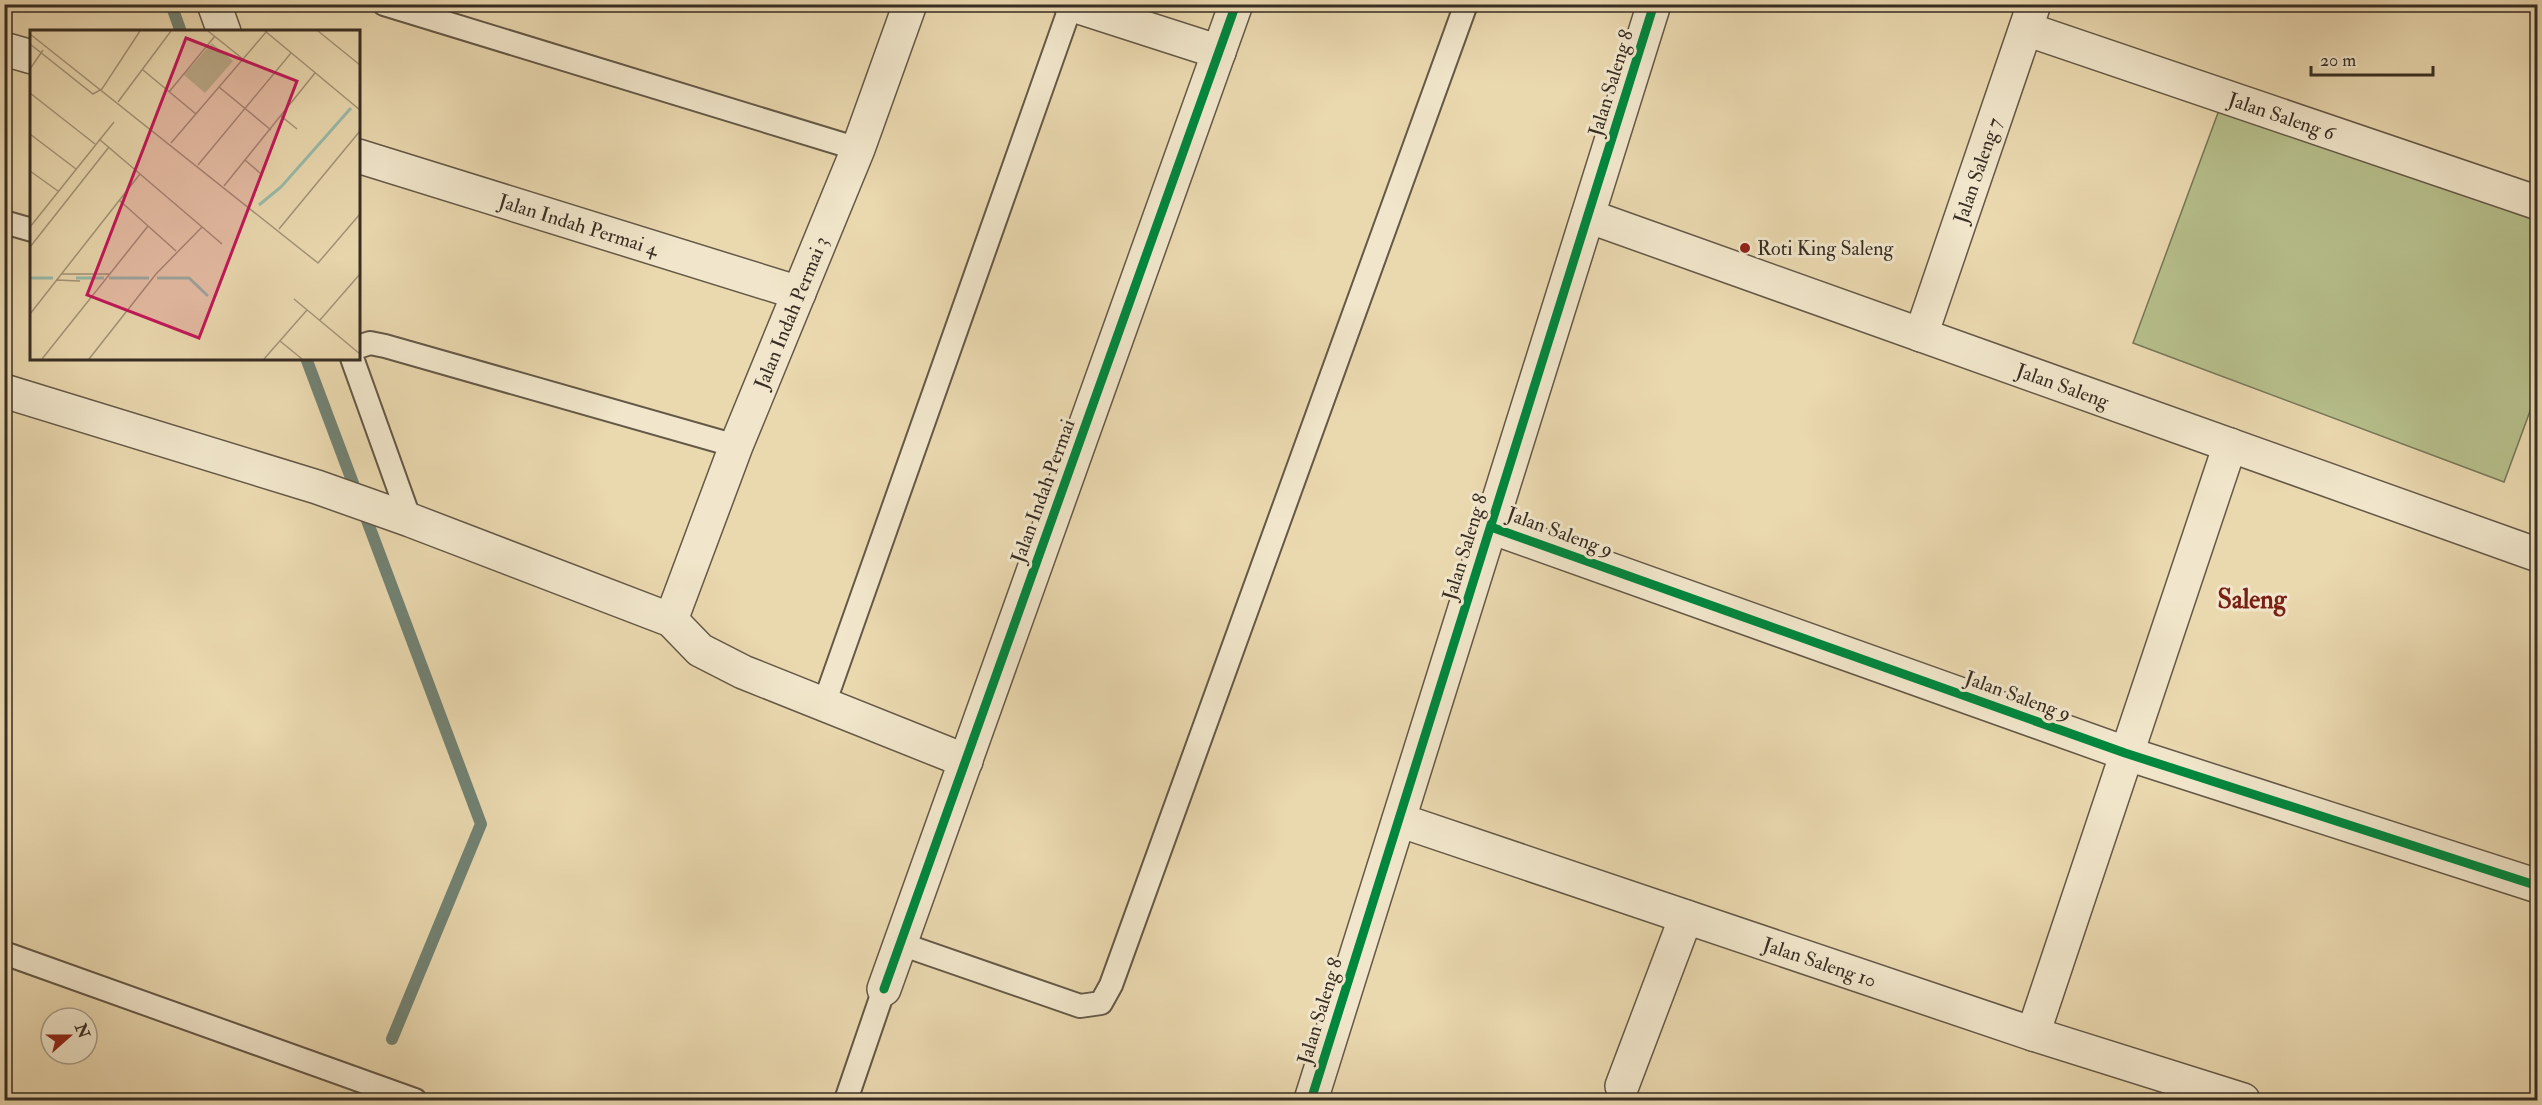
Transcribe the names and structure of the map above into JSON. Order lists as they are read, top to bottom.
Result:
{
  "streets": {
    "street": [
      "Jalan Saleng 8",
      "Jalan Saleng 6",
      "Jalan Saleng 7",
      "Jalan Indah Permai 4",
      "Jalan Indah Permai 3",
      "Jalan Saleng",
      "Jalan Indah Permai",
      "Jalan Saleng 9",
      "Jalan Saleng 10"
    ]
  },
  "crossings": [
    ["Jalan Saleng 8", "Jalan Saleng"],
    ["Jalan Saleng 8", "Jalan Saleng 9"],
    ["Jalan Saleng 8", "Jalan Saleng 10"],
    ["Jalan Saleng 6", "Jalan Saleng 7"],
    ["Jalan Saleng 7", "Jalan Saleng"],
    ["Jalan Indah Permai 4", "Jalan Indah Permai 3"]
  ],
  "districts": ["Saleng"],
  "places": ["Roti King Saleng"],
  "scale_bar": "20 m",
  "north": "right"
}
